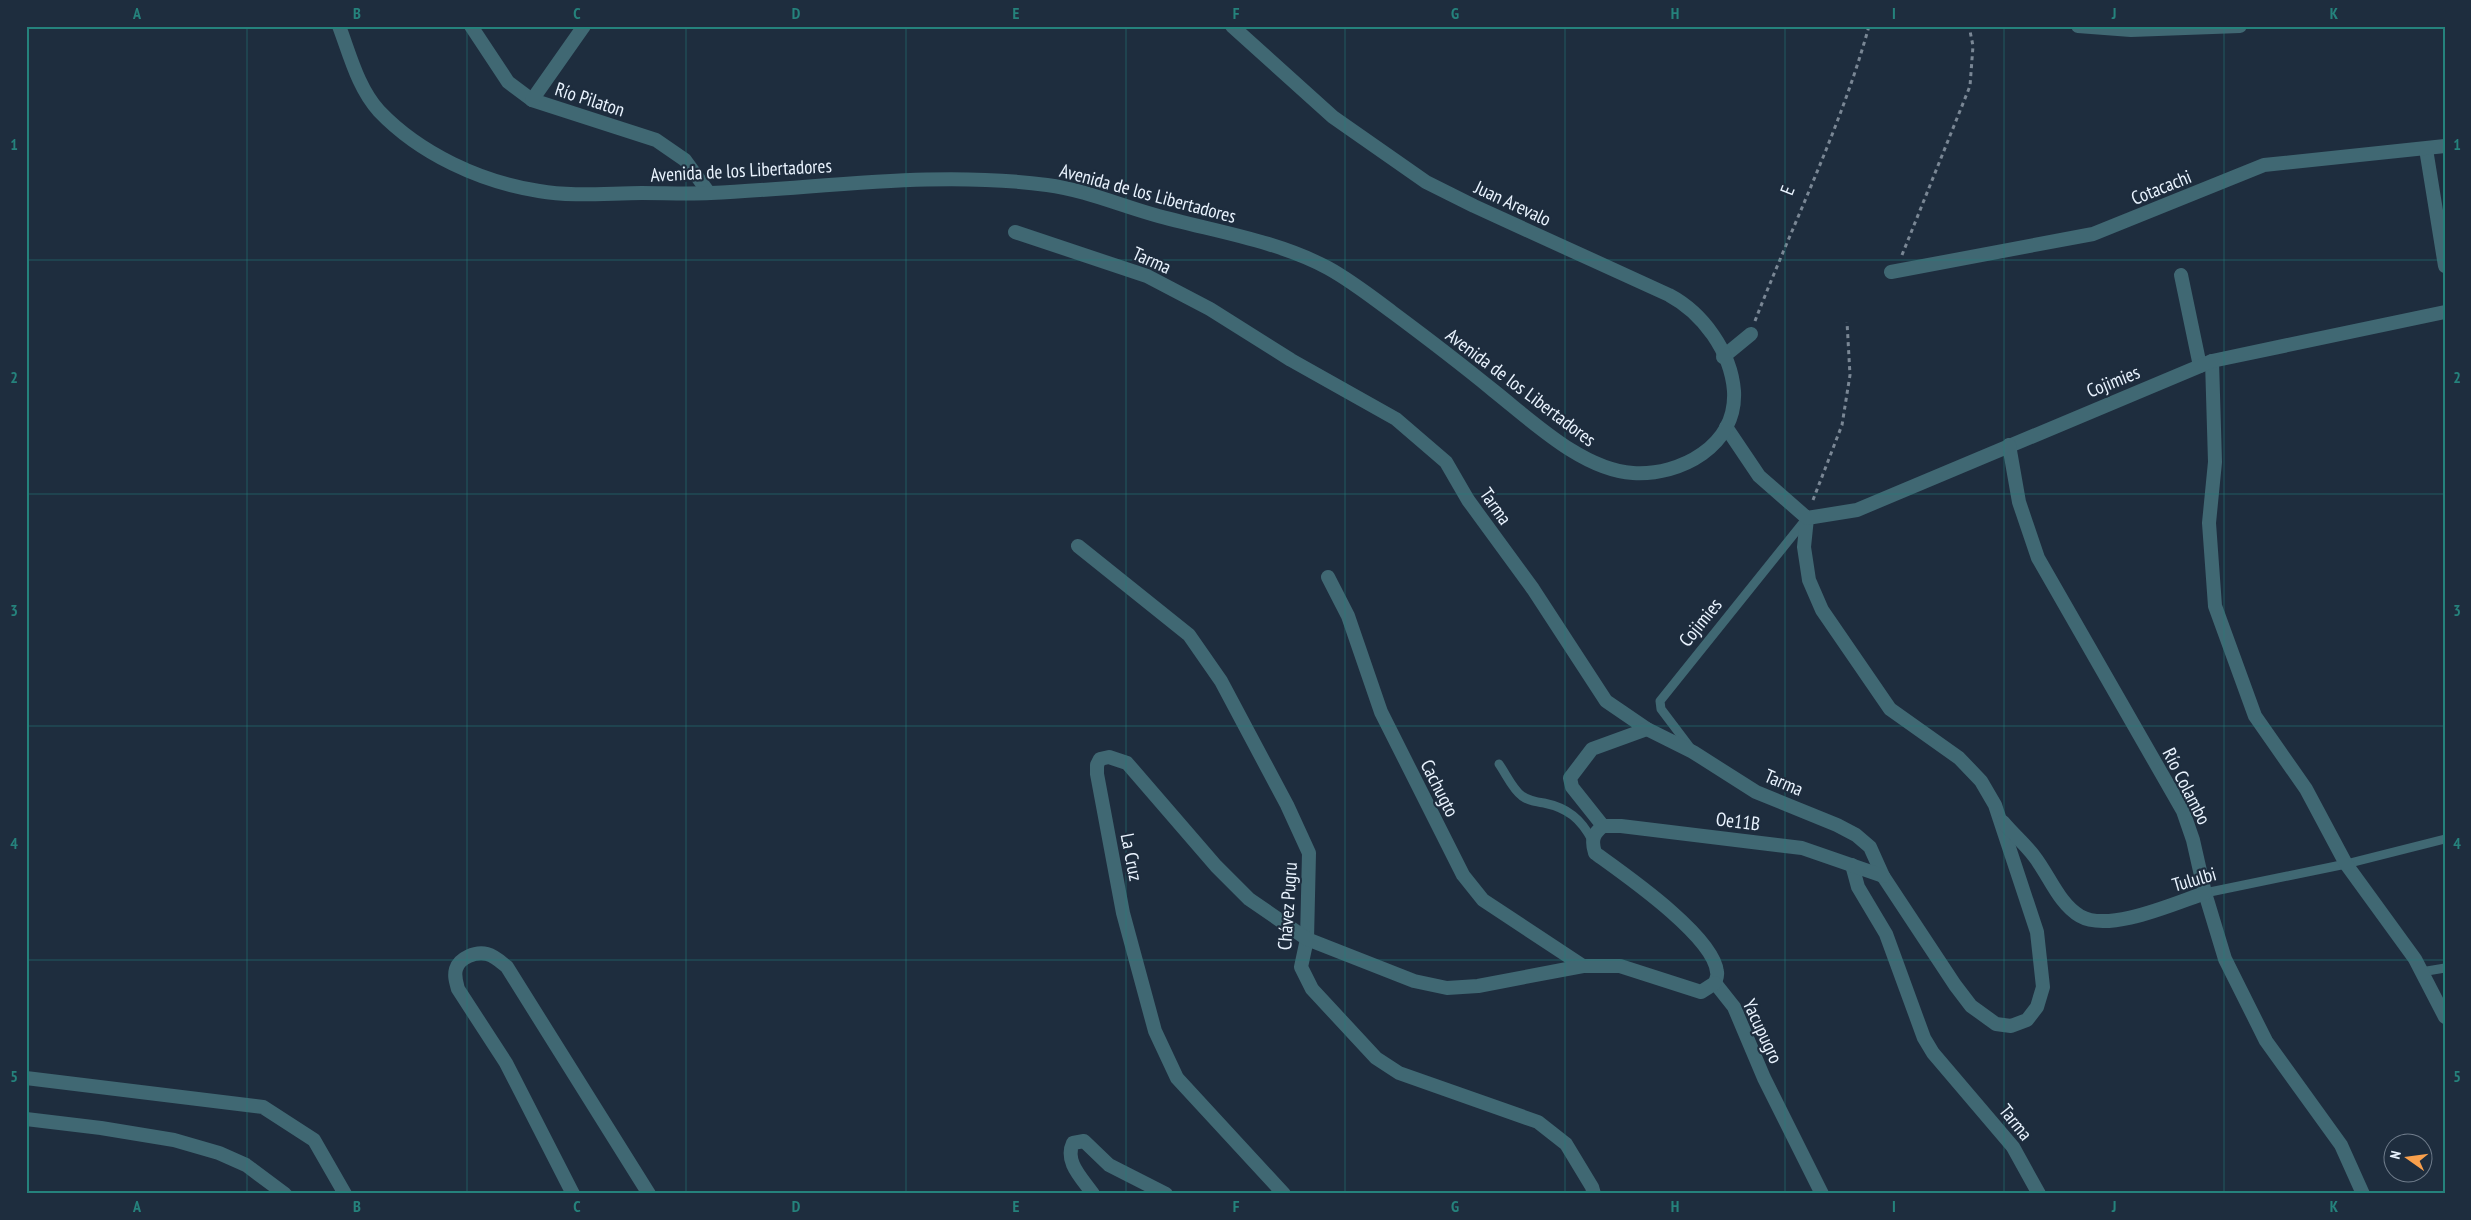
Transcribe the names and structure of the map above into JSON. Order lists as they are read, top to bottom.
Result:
{
  "streets": {
    "street": [
      "Río Pilaton",
      "Avenida de los Libertadores",
      "Cotacachi",
      "Juan Arevalo",
      "Tarma",
      "Cojimies",
      "Río Colambo",
      "Cachugto",
      "Oe11B",
      "La Cruz",
      "Tululbi",
      "Chávez Pugru",
      "Yacupugro"
    ],
    "path": ["E"]
  },
  "crossings": [
    ["Río Pilaton", "Avenida de los Libertadores"],
    ["Avenida de los Libertadores", "Juan Arevalo"],
    ["Tarma", "Cojimies"],
    ["Tarma", "Oe11B"],
    ["Tarma", "Tululbi"],
    ["Cojimies", "Río Colambo"],
    ["Río Colambo", "Tululbi"],
    ["La Cruz", "Chávez Pugru"]
  ],
  "north": "left",
  "grid": {
    "columns": [
      "A",
      "B",
      "C",
      "D",
      "E",
      "F",
      "G",
      "H",
      "I",
      "J",
      "K"
    ],
    "rows": [
      "1",
      "2",
      "3",
      "4",
      "5"
    ]
  }
}
